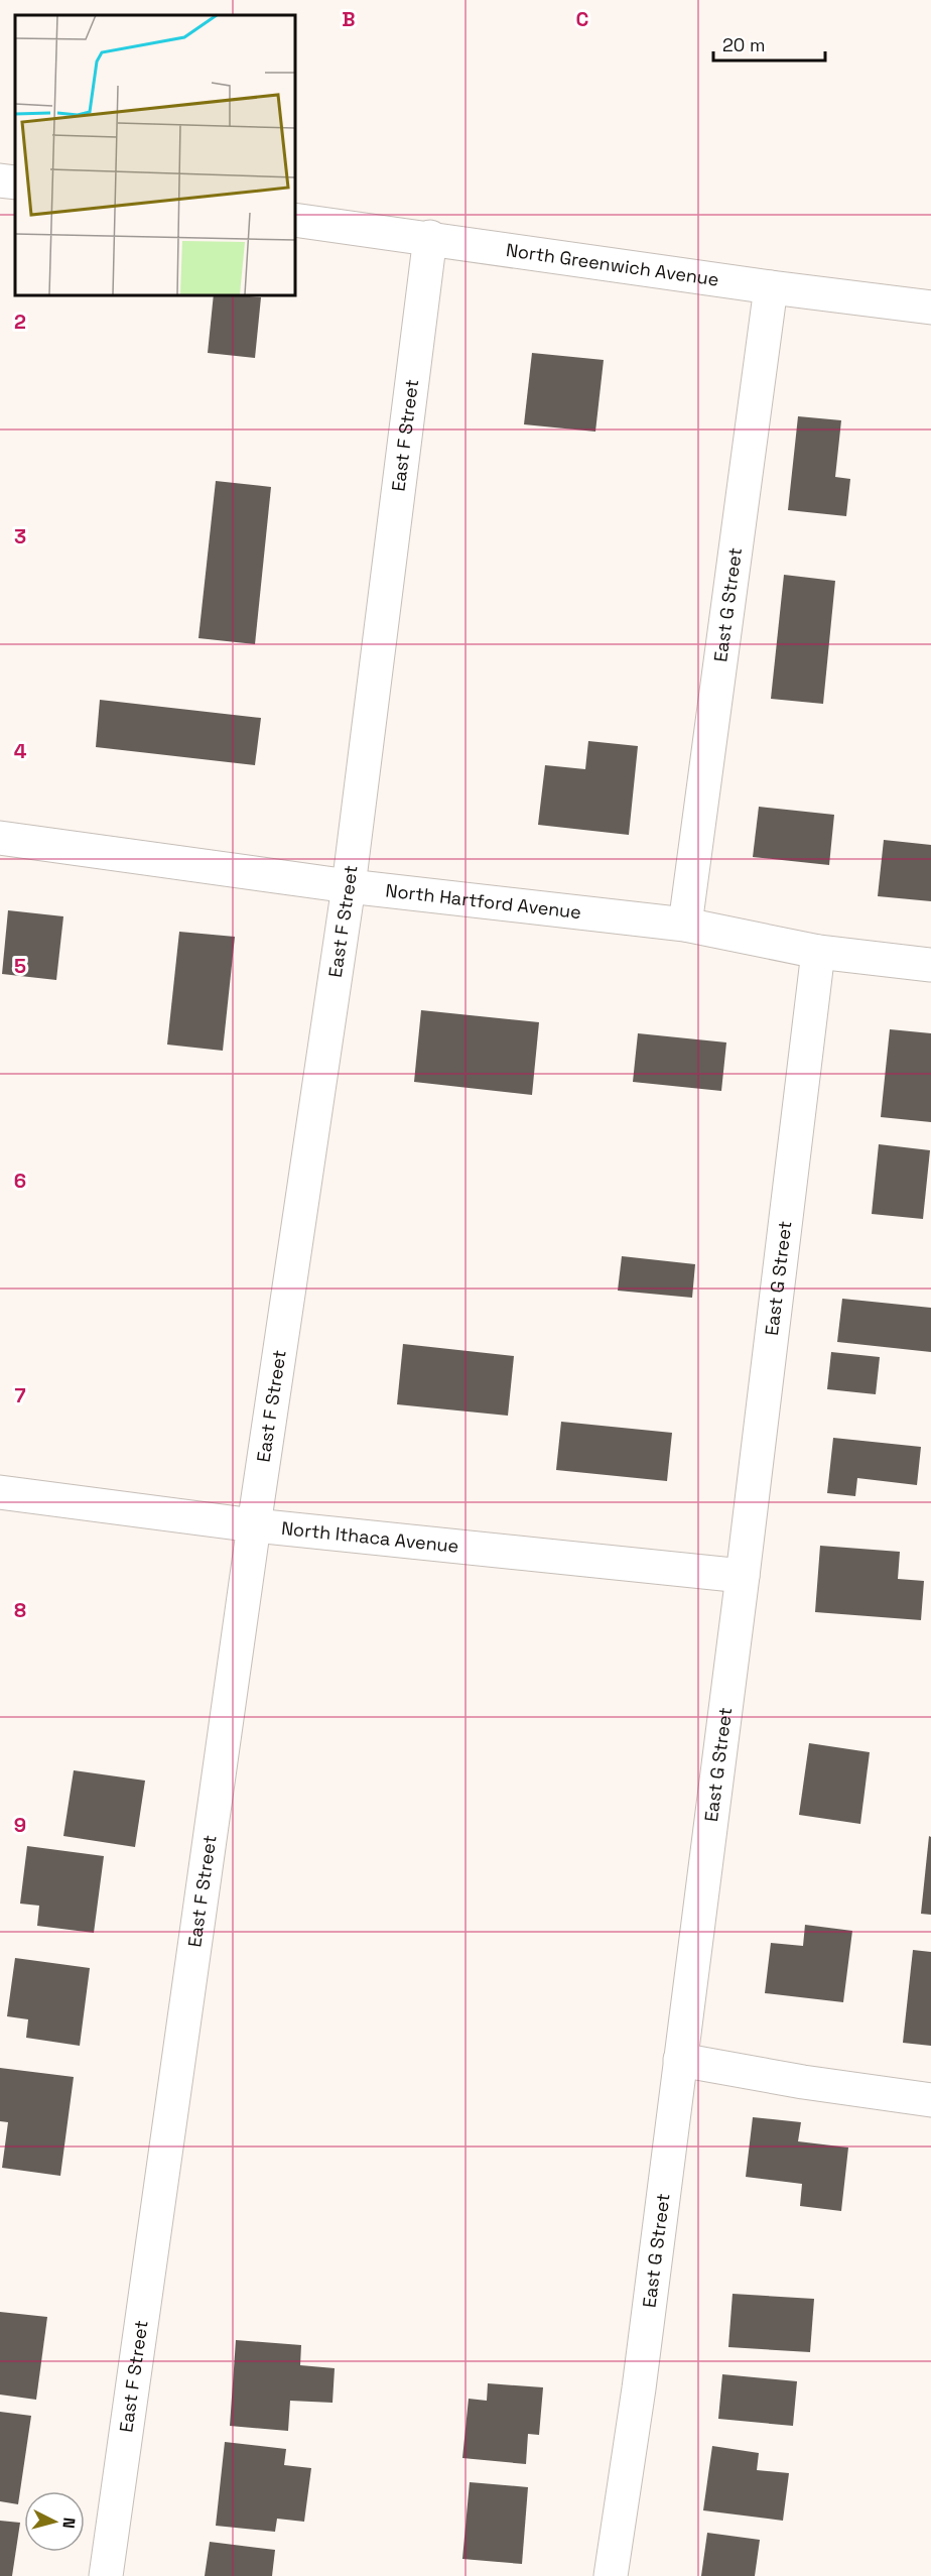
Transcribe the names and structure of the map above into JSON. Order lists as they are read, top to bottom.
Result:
{
  "streets": {
    "street": [
      "North Greenwich Avenue",
      "East F Street",
      "East G Street",
      "North Hartford Avenue",
      "North Ithaca Avenue"
    ]
  },
  "crossings": [
    ["North Greenwich Avenue", "East F Street"],
    ["North Greenwich Avenue", "East G Street"],
    ["East F Street", "North Hartford Avenue"],
    ["East F Street", "North Ithaca Avenue"],
    ["East G Street", "North Hartford Avenue"],
    ["East G Street", "North Ithaca Avenue"]
  ],
  "scale_bar": "20 m",
  "north": "right",
  "grid": {
    "columns": ["B", "C"],
    "rows": [
      "2",
      "3",
      "4",
      "5",
      "6",
      "7",
      "8",
      "9"
    ]
  }
}
